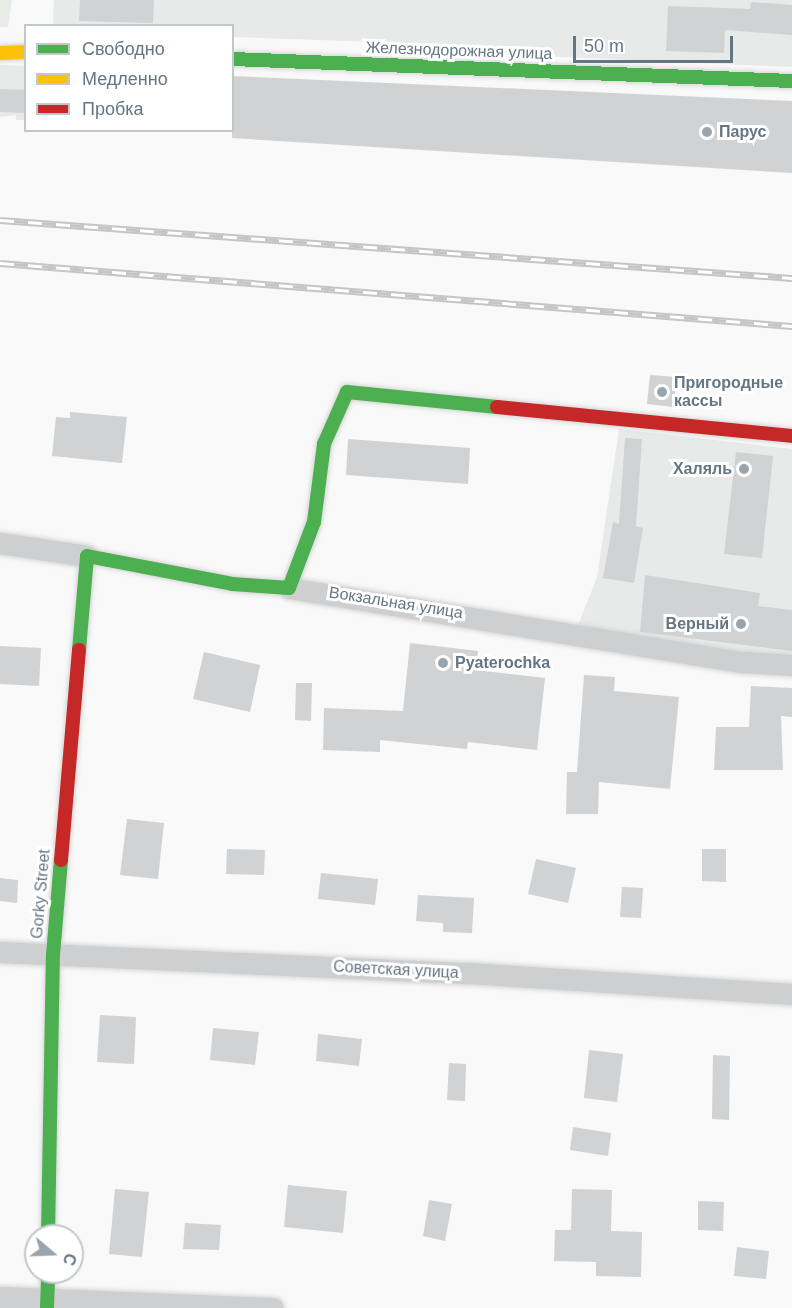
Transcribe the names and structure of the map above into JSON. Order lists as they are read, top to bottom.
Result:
{
  "streets": {
    "street": [
      "Железнодорожная улица",
      "Вокзальная улица",
      "Gorky Street",
      "Советская улица"
    ]
  },
  "crossings": [
    ["Вокзальная улица", "Gorky Street"],
    ["Gorky Street", "Советская улица"]
  ],
  "places": [
    "Парус",
    "Пригородные кассы",
    "Халяль",
    "Верный",
    "Pyaterochka"
  ],
  "legend": ["Свободно", "Медленно", "Пробка"],
  "scale_bar": "50 m",
  "north": "right"
}
